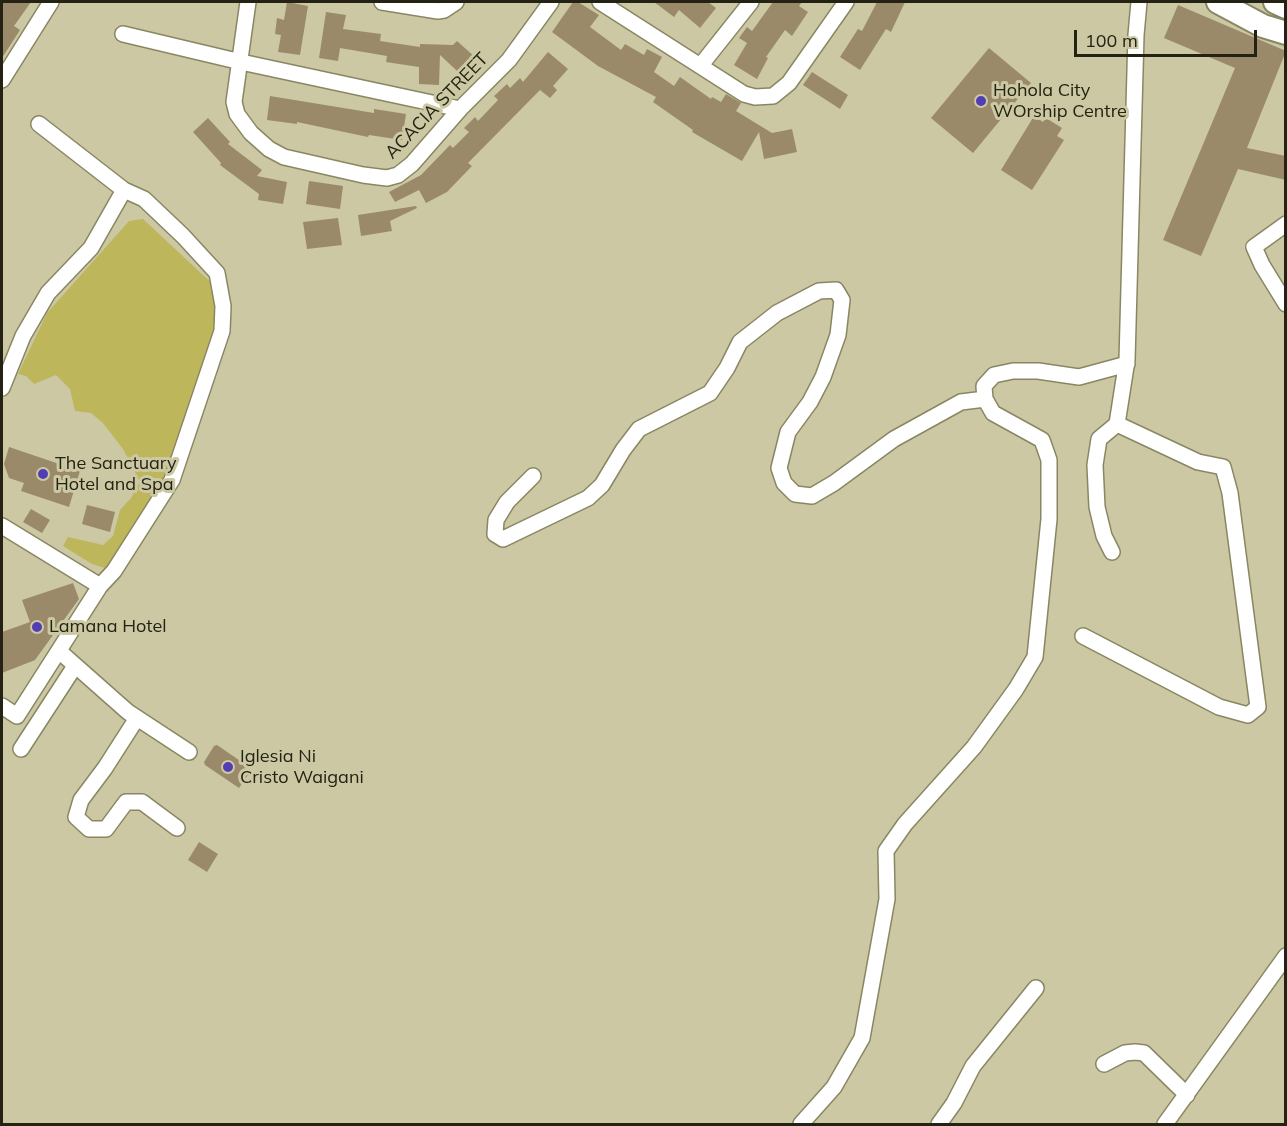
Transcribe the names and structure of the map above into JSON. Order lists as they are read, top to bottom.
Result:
{
  "streets": {
    "street": ["ACACIA STREET"]
  },
  "places": [
    "Hohola City WOrship Centre",
    "The Sanctuary Hotel and Spa",
    "Lamana Hotel",
    "Iglesia Ni Cristo Waigani"
  ],
  "scale_bar": "100 m"
}
